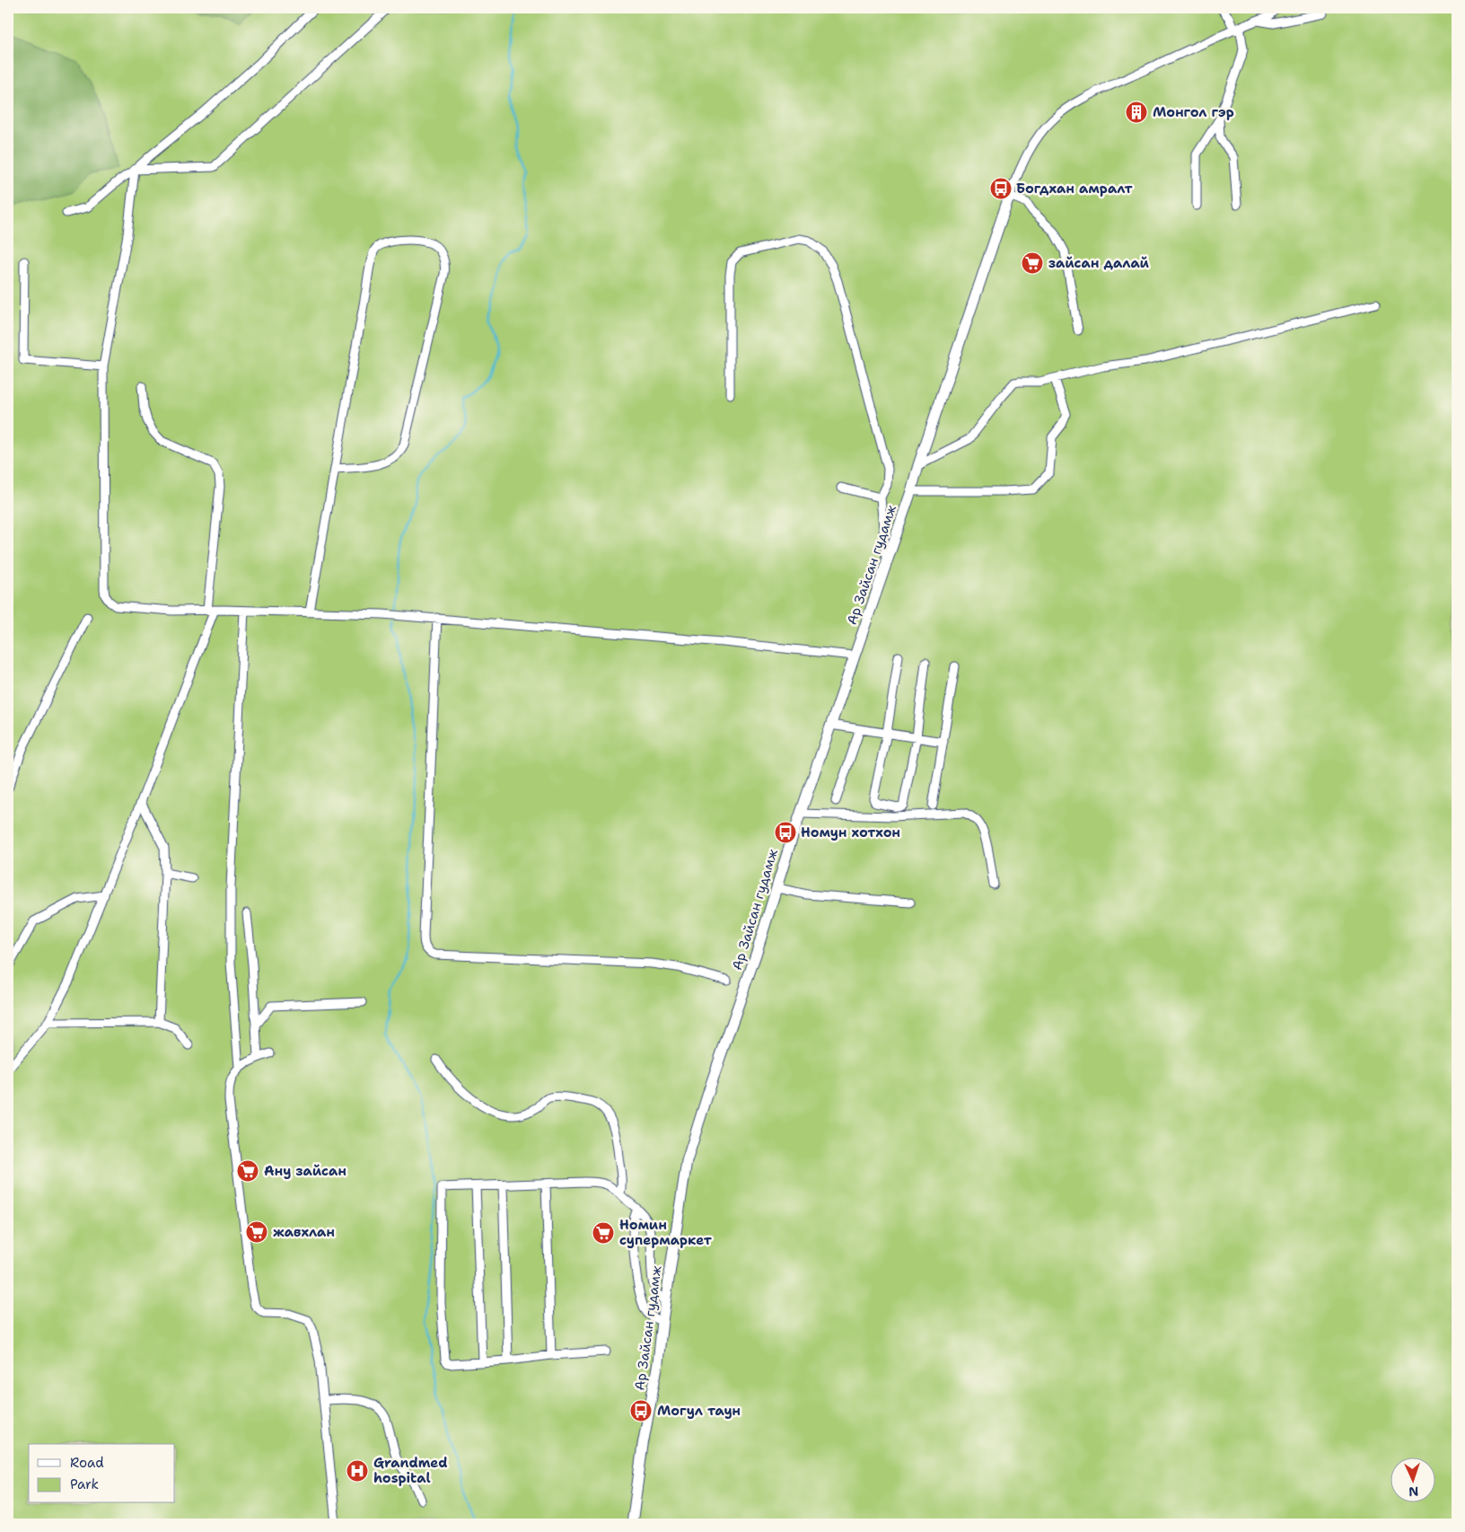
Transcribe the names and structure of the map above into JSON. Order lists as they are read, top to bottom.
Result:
{
  "streets": {
    "street": ["Ар Зайсан гудамж"]
  },
  "places": {
    "building": ["Монгол гэр"],
    "bus stop": ["Богдхан амралт", "Номун хотхон", "Могул таун"],
    "supermarket": [
      "зайсан далай",
      "Ану зайсан",
      "жавхлан",
      "Номин супермаркет"
    ],
    "hospital": ["Grandmed hospital"]
  },
  "legend": ["Road", "Park"],
  "north": "bottom"
}
